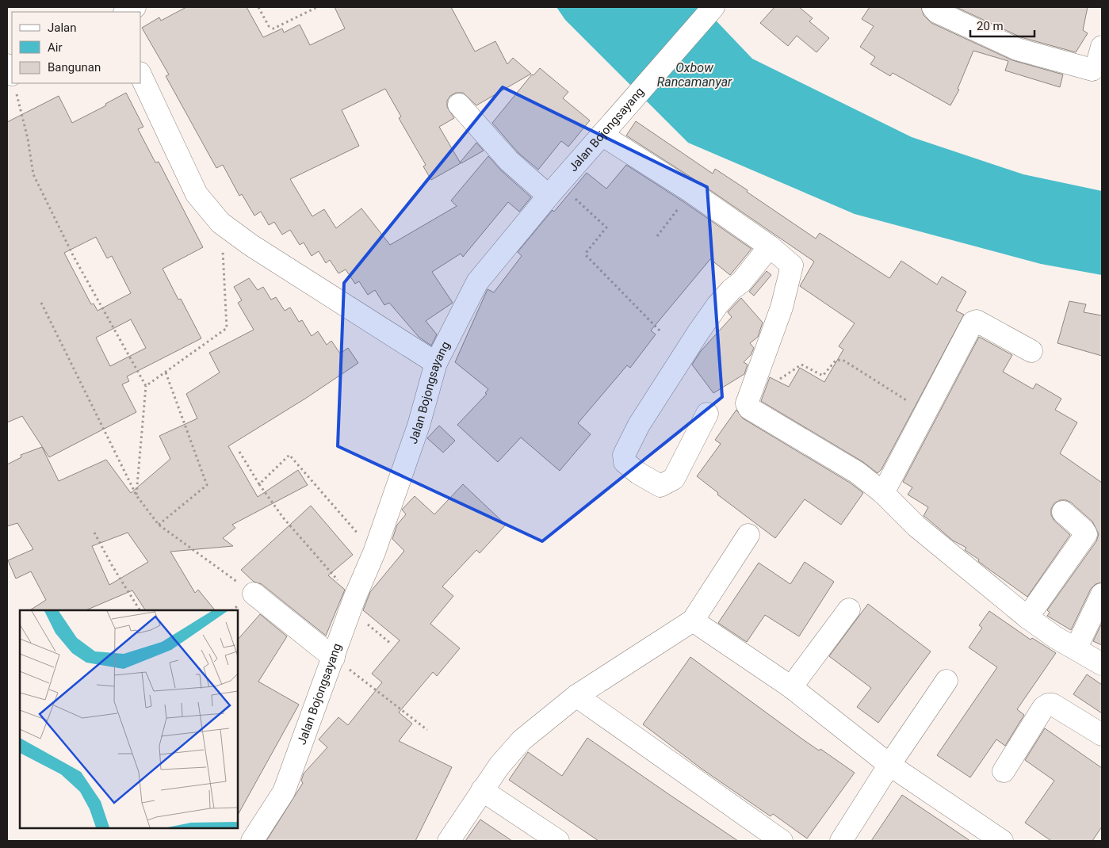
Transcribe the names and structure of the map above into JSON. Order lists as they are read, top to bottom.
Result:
{
  "streets": {
    "street": ["Jalan Bojongsayang"]
  },
  "water": ["Oxbow Rancamanyar"],
  "legend": ["Jalan", "Air", "Bangunan"],
  "scale_bar": "20 m"
}
